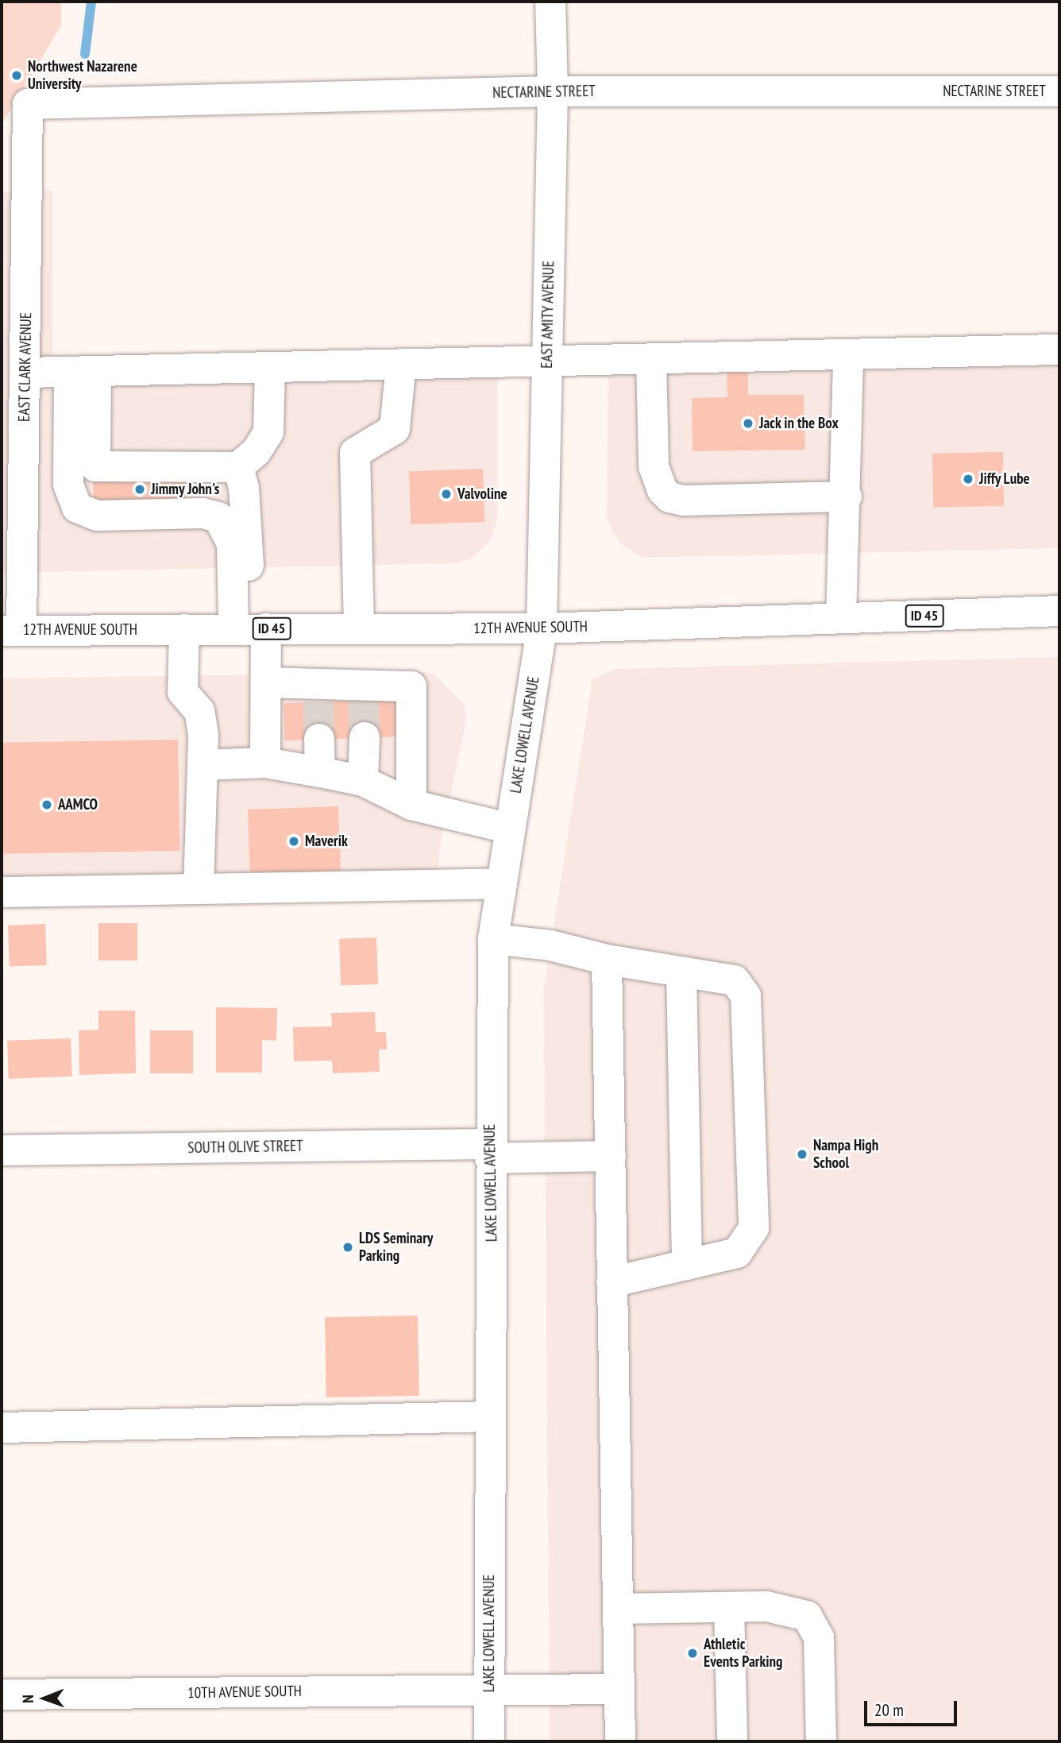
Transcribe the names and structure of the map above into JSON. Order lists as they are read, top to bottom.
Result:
{
  "streets": {
    "main road": [
      "NECTARINE STREET",
      "EAST AMITY AVENUE",
      "EAST CLARK AVENUE",
      "ID 45",
      "12TH AVENUE SOUTH",
      "LAKE LOWELL AVENUE",
      "SOUTH OLIVE STREET",
      "10TH AVENUE SOUTH"
    ]
  },
  "crossings": [
    ["NECTARINE STREET", "EAST AMITY AVENUE"],
    ["NECTARINE STREET", "EAST CLARK AVENUE"],
    ["EAST AMITY AVENUE", "12TH AVENUE SOUTH"],
    ["EAST AMITY AVENUE", "LAKE LOWELL AVENUE"],
    ["EAST CLARK AVENUE", "12TH AVENUE SOUTH"],
    ["12TH AVENUE SOUTH", "LAKE LOWELL AVENUE"],
    ["LAKE LOWELL AVENUE", "SOUTH OLIVE STREET"],
    ["LAKE LOWELL AVENUE", "10TH AVENUE SOUTH"]
  ],
  "places": [
    "Northwest Nazarene University",
    "Jack in the Box",
    "Jiffy Lube",
    "Jimmy John's",
    "Valvoline",
    "AAMCO",
    "Maverik",
    "Nampa High School",
    "LDS Seminary Parking",
    "Athletic Events Parking"
  ],
  "scale_bar": "20 m",
  "north": "left"
}
